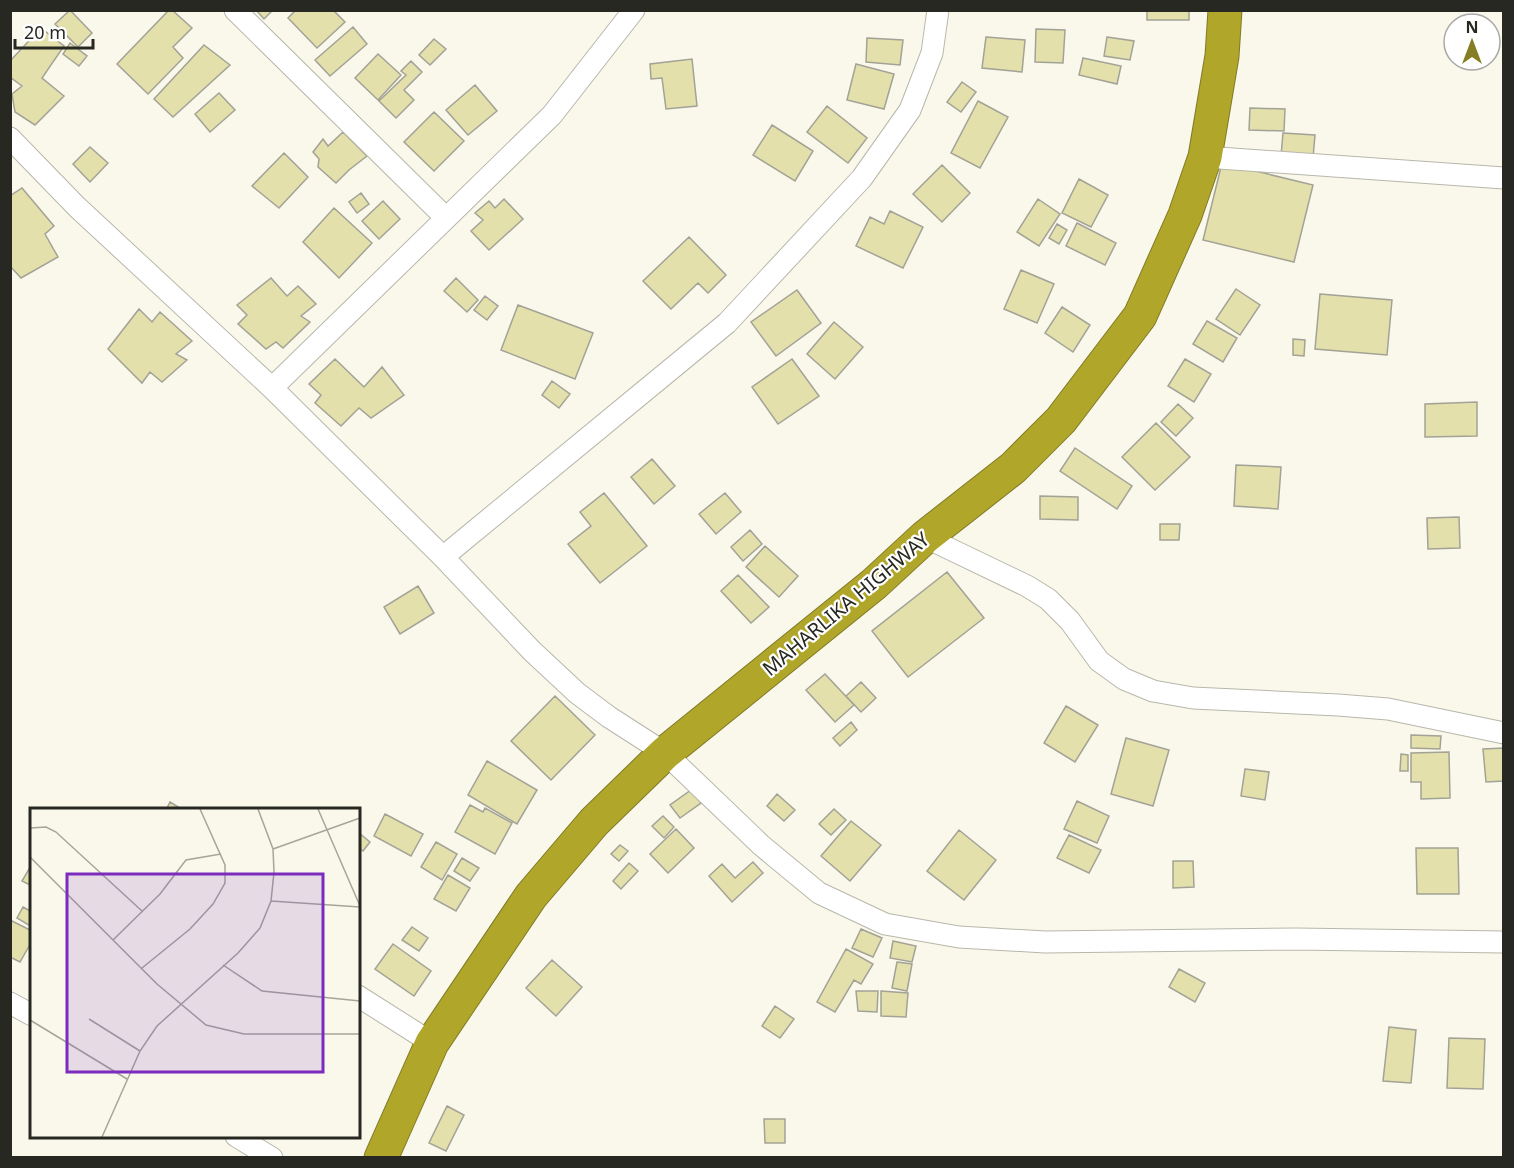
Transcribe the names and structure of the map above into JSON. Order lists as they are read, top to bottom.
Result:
{
  "streets": {
    "highway": ["MAHARLIKA HIGHWAY"]
  },
  "scale_bar": "20 m",
  "north": "top"
}
